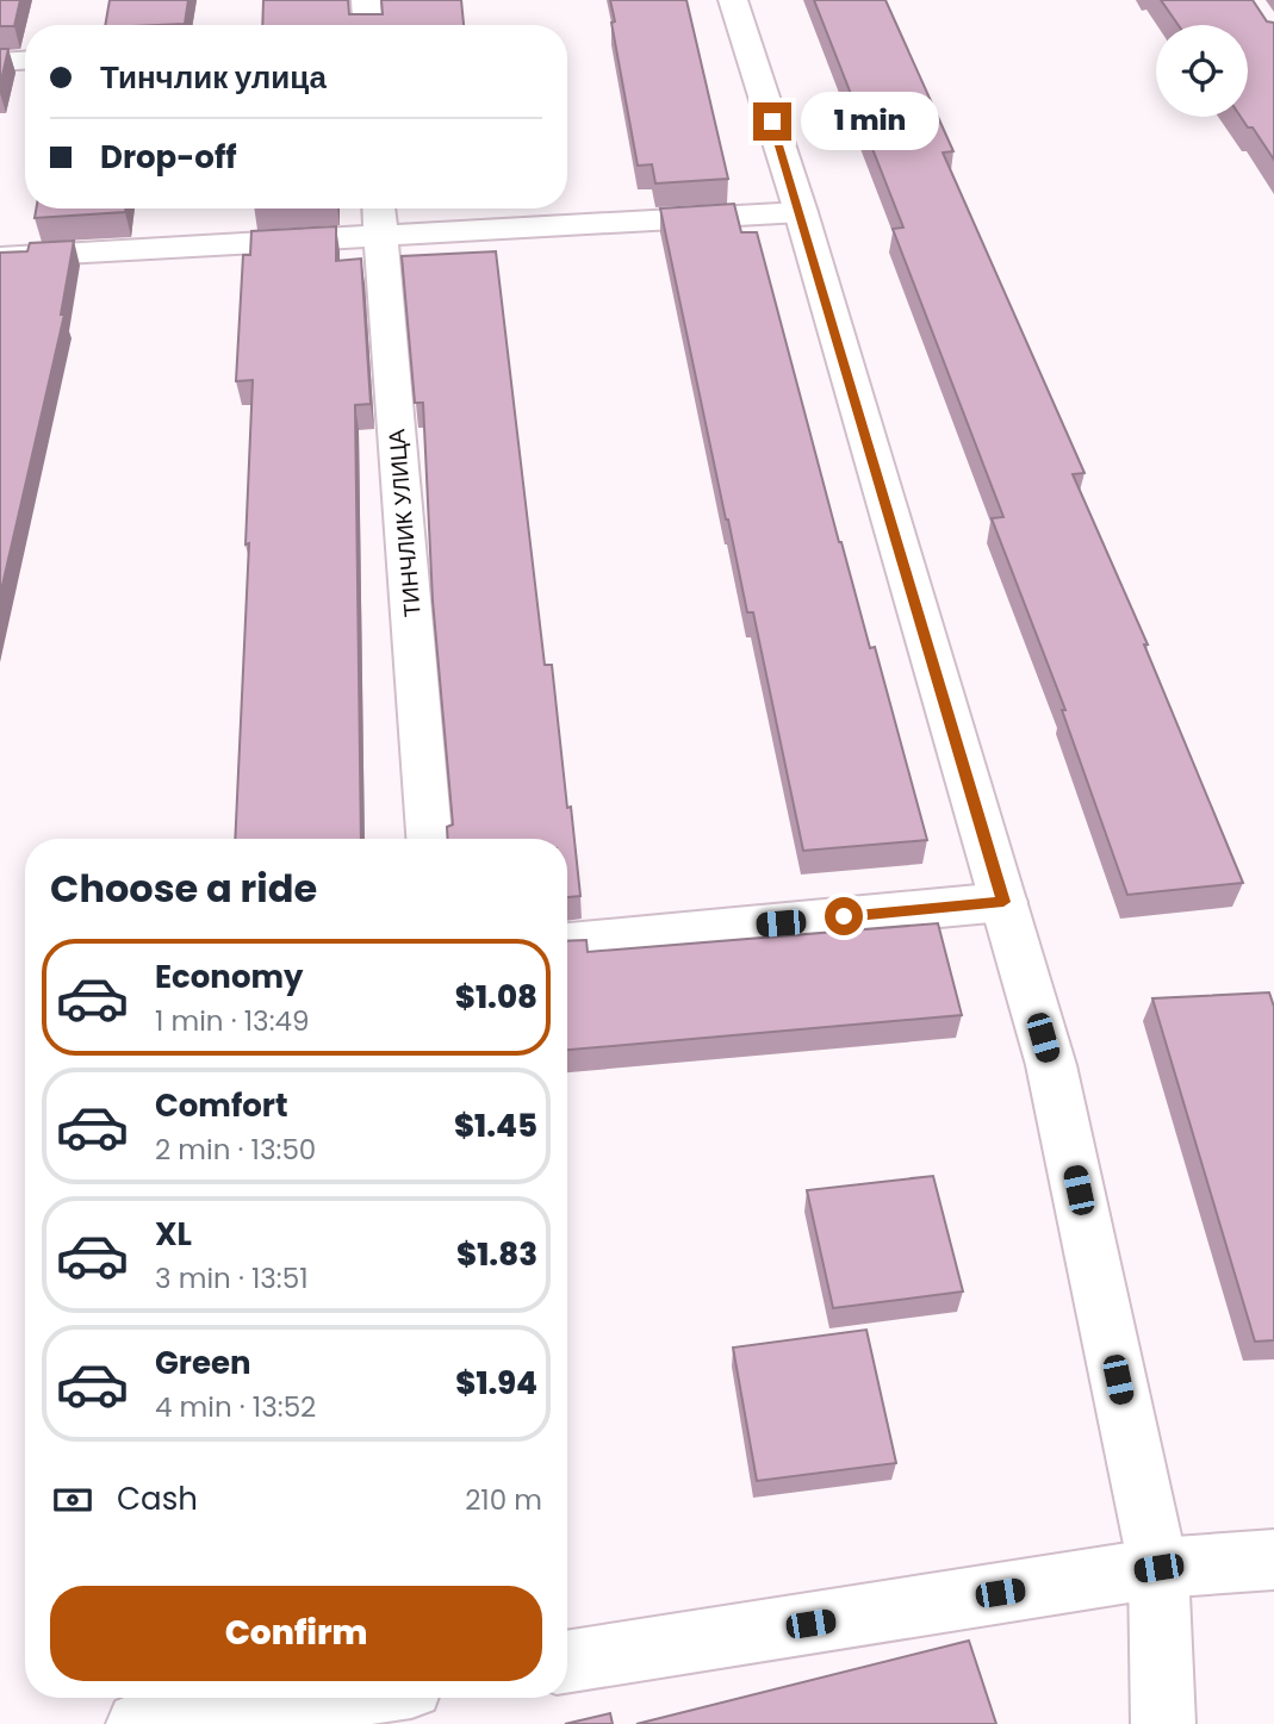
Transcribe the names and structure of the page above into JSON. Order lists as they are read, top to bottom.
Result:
{
  "streets": {
    "street": ["ТИНЧЛИК УЛИЦА"]
  },
  "page": {
    "banner": ["Тинчлик улица", "Drop-off"],
    "bubble": "1 min",
    "heading": "Choose a ride",
    "list": [
      {
        "name": "Economy",
        "note": "1 min · 13:49",
        "value": "$1.08"
      },
      {
        "name": "Comfort",
        "note": "2 min · 13:50",
        "value": "$1.45"
      },
      {
        "name": "XL",
        "note": "3 min · 13:51",
        "value": "$1.83"
      },
      {
        "name": "Green",
        "note": "4 min · 13:52",
        "value": "$1.94"
      }
    ],
    "pay": ["Cash", "210 m"],
    "buttons": "Confirm"
  }
}
